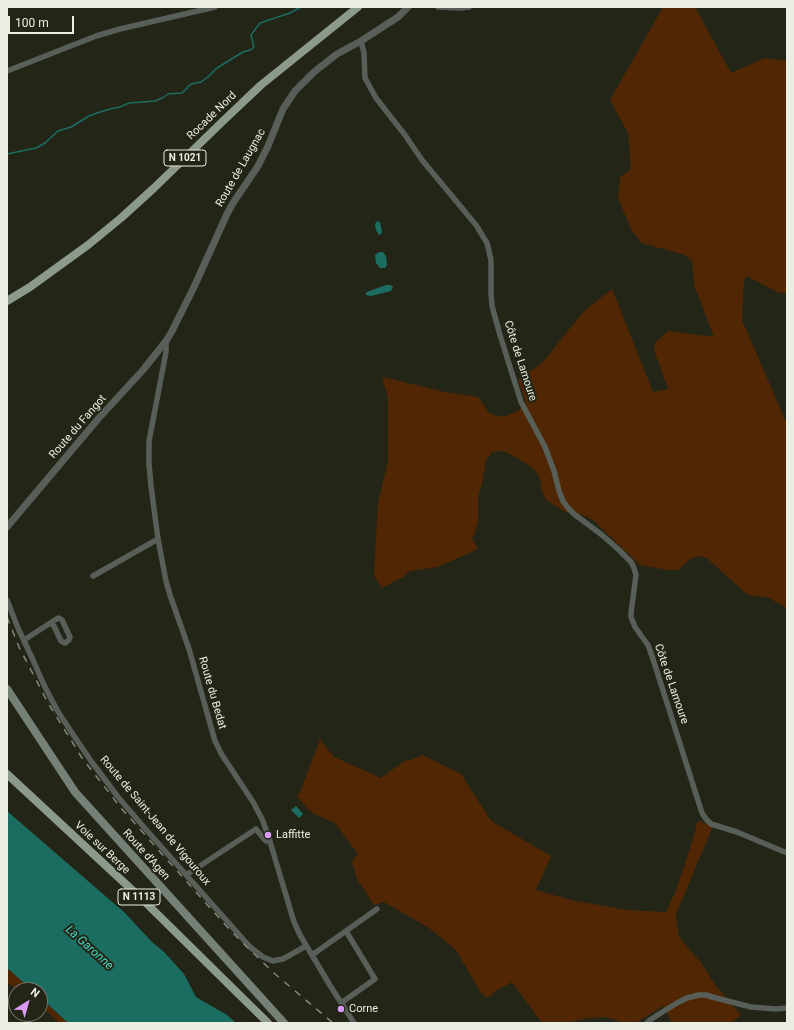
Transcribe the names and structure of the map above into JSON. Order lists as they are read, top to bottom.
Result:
{
  "streets": {
    "main road": [
      "Rocade Nord",
      "N 1021",
      "Voie sur Berge",
      "Route d'Agen",
      "N 1113"
    ],
    "street": [
      "Route de Laugnac",
      "Côte de Lamoure",
      "Route du Fangot",
      "Route du Bedat",
      "Route de Saint-Jean de Vigouroux"
    ]
  },
  "crossings": [
    ["Route de Laugnac", "Côte de Lamoure"],
    ["Route de Laugnac", "Route du Fangot"],
    ["Route de Laugnac", "Route du Bedat"],
    ["Route du Fangot", "Route du Bedat"],
    ["Route du Bedat", "Route de Saint-Jean de Vigouroux"]
  ],
  "water": ["La Garonne"],
  "places": ["Laffitte", "Corne"],
  "scale_bar": "100 m",
  "north": "top right"
}
